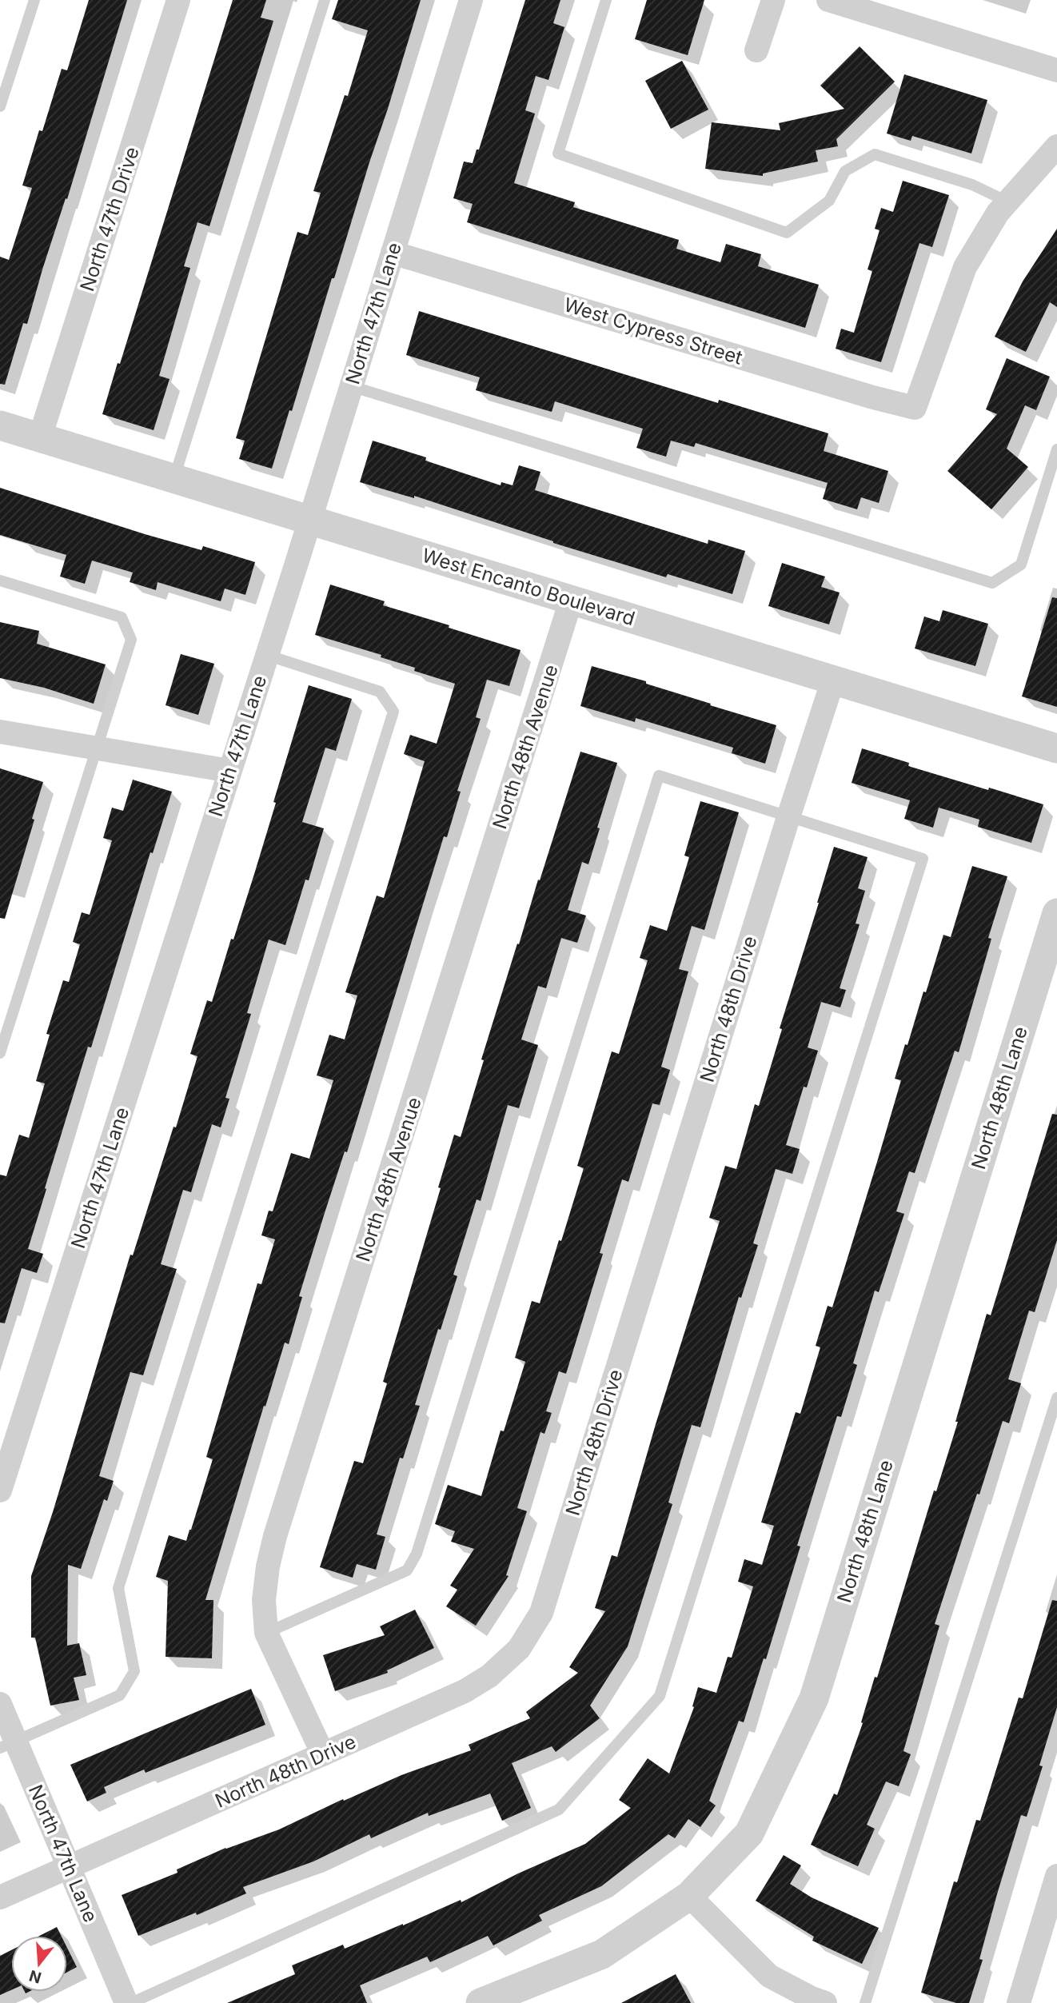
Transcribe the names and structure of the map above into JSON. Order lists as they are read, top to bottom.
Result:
{
  "streets": {
    "street": [
      "North 47th Drive",
      "North 47th Lane",
      "West Cypress Street",
      "West Encanto Boulevard",
      "North 48th Avenue",
      "North 48th Drive",
      "North 48th Lane"
    ]
  },
  "crossings": [
    ["North 47th Drive", "West Encanto Boulevard"],
    ["North 47th Lane", "West Cypress Street"],
    ["North 47th Lane", "West Encanto Boulevard"],
    ["North 47th Lane", "North 48th Drive"],
    ["West Encanto Boulevard", "North 48th Avenue"],
    ["West Encanto Boulevard", "North 48th Drive"],
    ["North 48th Avenue", "North 48th Drive"]
  ],
  "north": "bottom"
}
